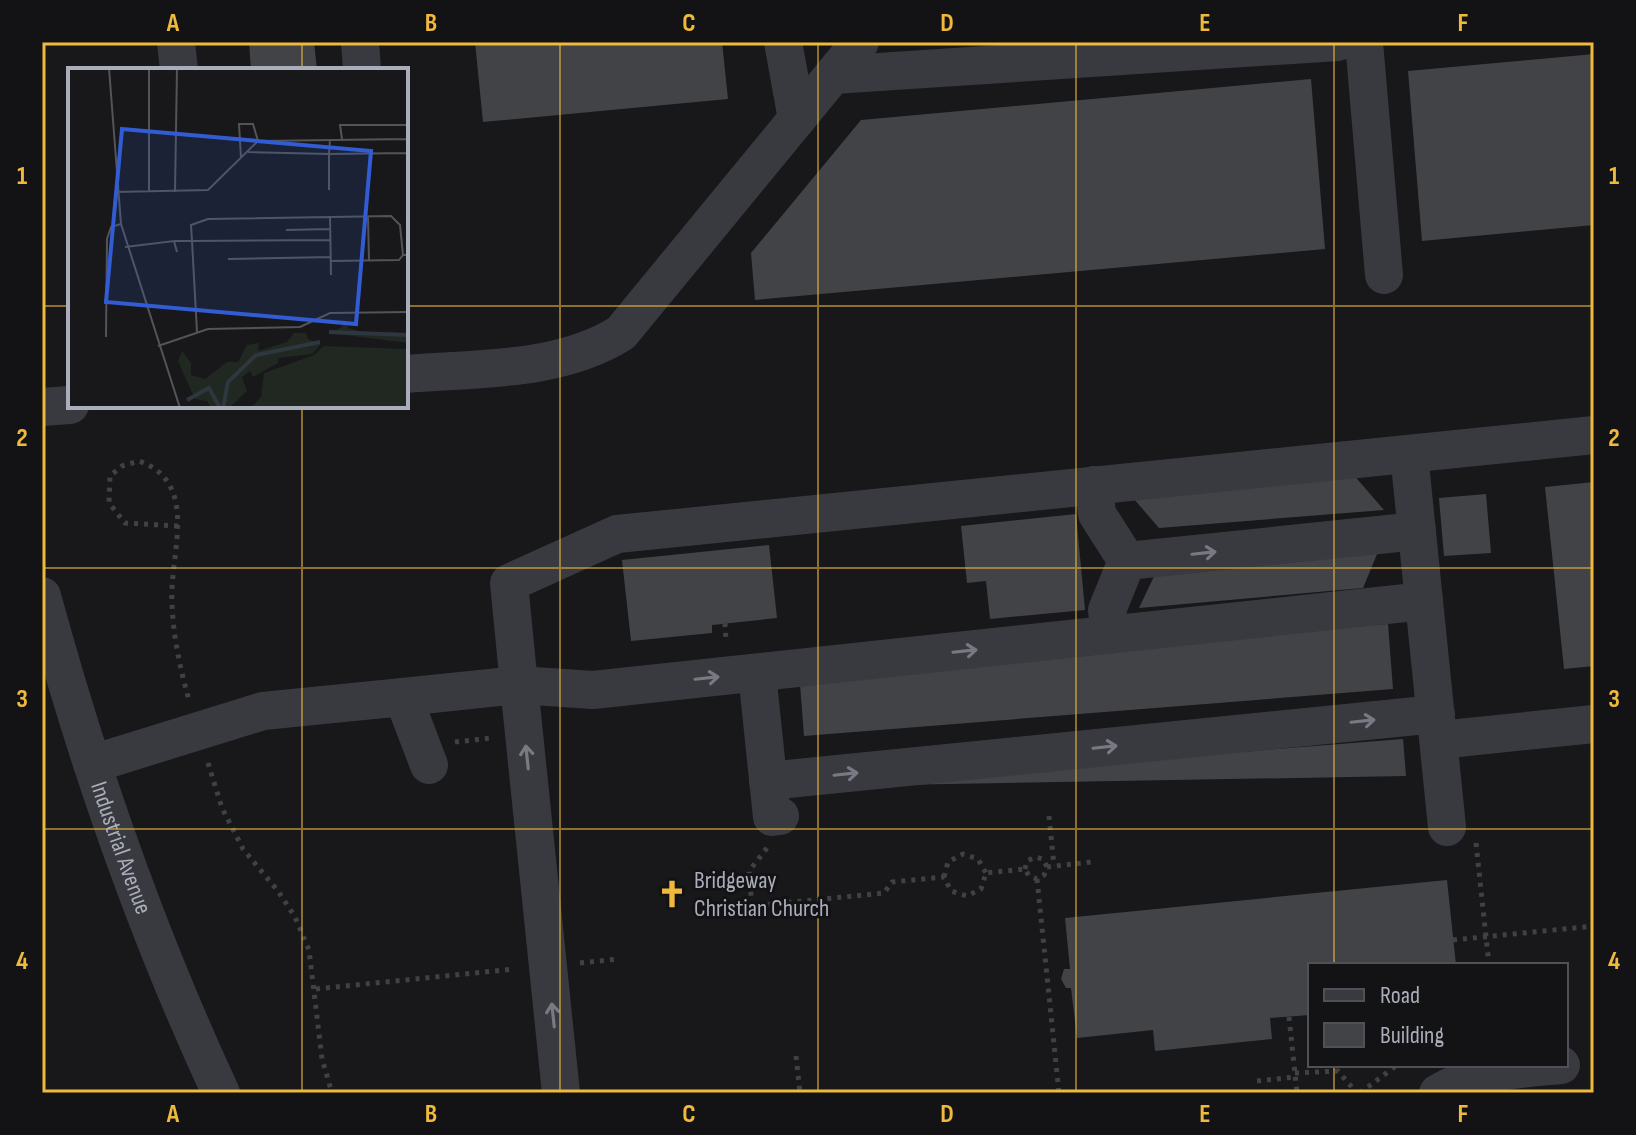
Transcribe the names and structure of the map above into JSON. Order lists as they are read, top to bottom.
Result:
{
  "streets": {
    "street": ["Industrial Avenue"]
  },
  "places": {
    "church": ["Bridgeway Christian Church"]
  },
  "legend": ["Road", "Building"],
  "grid": {
    "columns": [
      "A",
      "B",
      "C",
      "D",
      "E",
      "F"
    ],
    "rows": [
      "1",
      "2",
      "3",
      "4"
    ]
  }
}
